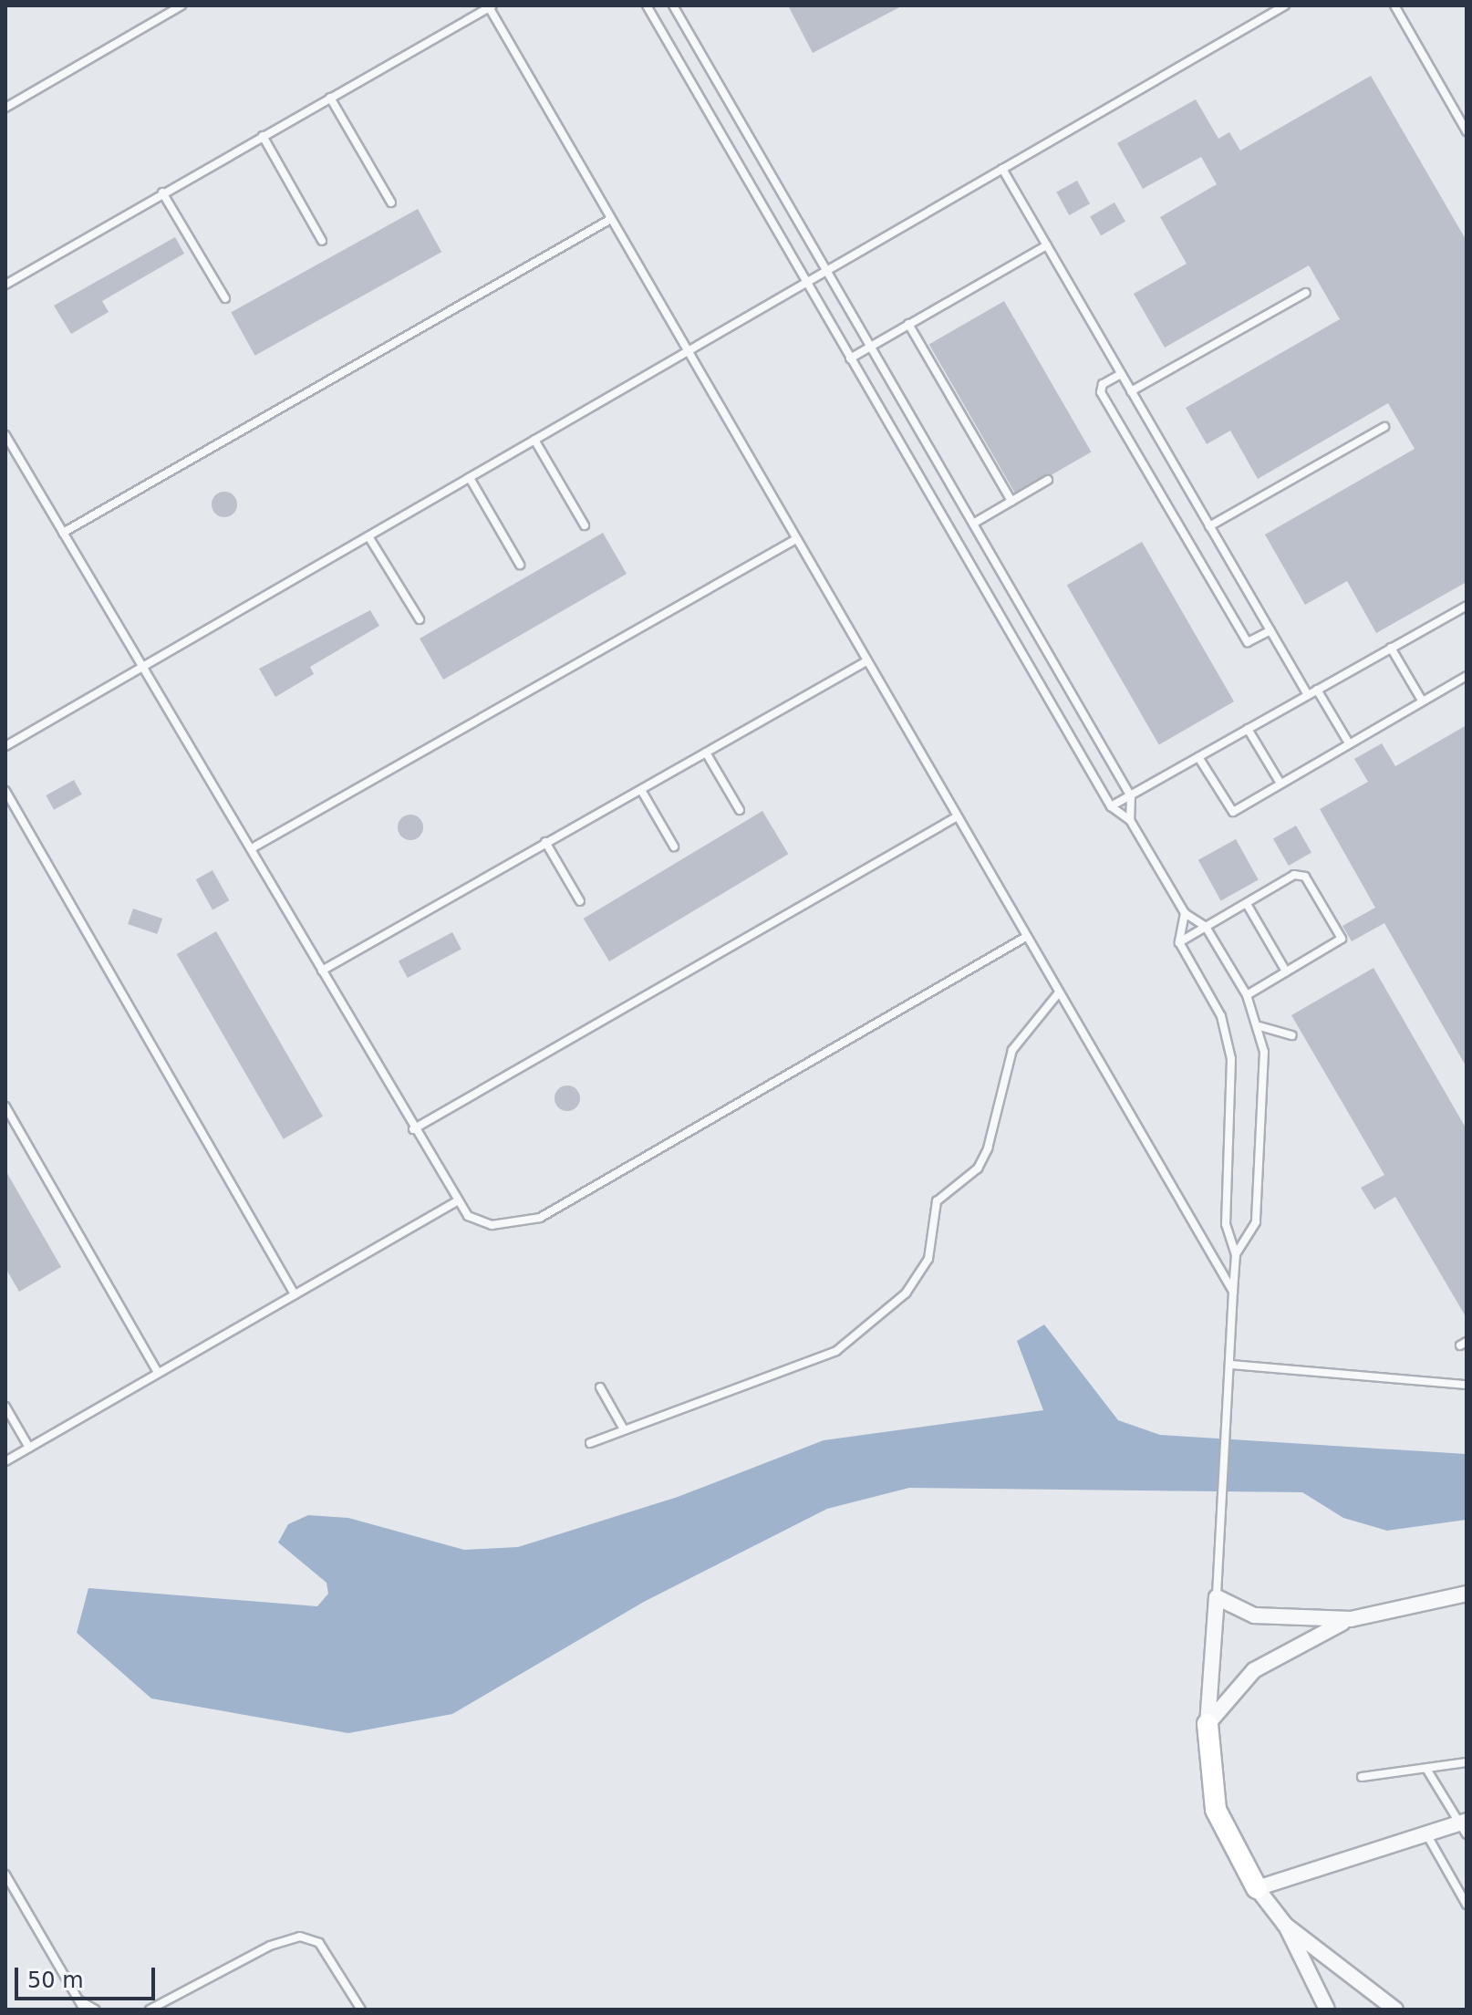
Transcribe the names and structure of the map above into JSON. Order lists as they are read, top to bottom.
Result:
{
  "scale_bar": "50 m"
}
